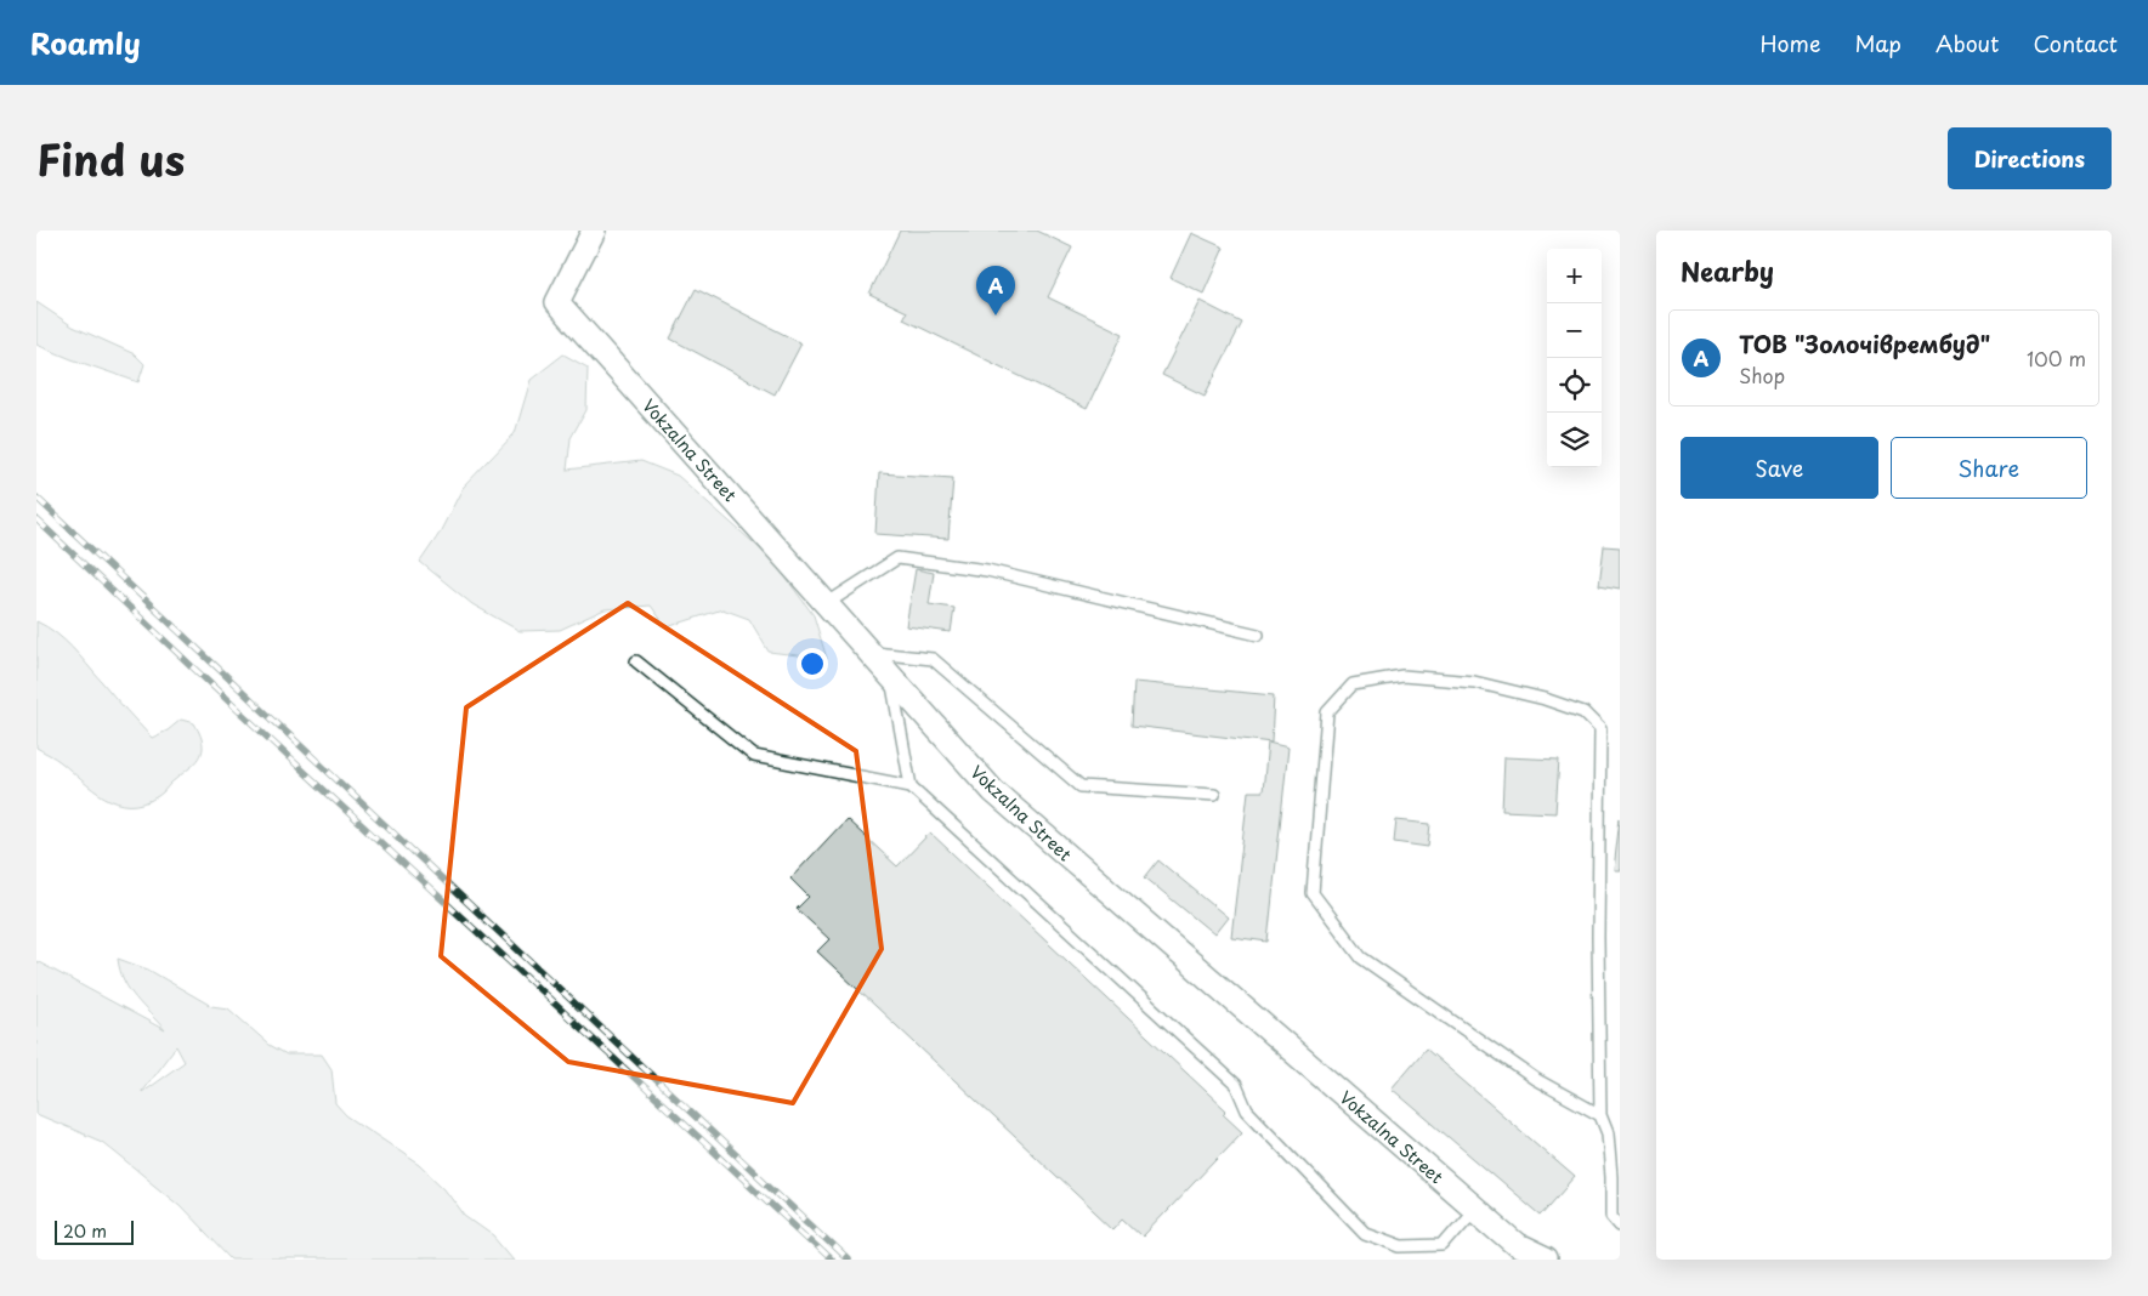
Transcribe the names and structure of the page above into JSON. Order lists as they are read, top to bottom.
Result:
{
  "streets": {
    "street": ["Vokzalna Street"]
  },
  "scale_bar": "20 m",
  "page": {
    "header": "Roamly",
    "nav": [
      "Home",
      "Map",
      "About",
      "Contact"
    ],
    "title": "Find us",
    "buttons": [
      "Directions",
      ["Save", "Share"]
    ],
    "heading": "Nearby",
    "map_buttons": ["+", "−"],
    "pins": "A",
    "list": [
      {
        "mark": "A",
        "name": "ТОВ \"Золочіврембуд\"",
        "note": "Shop",
        "value": "100 m"
      }
    ],
    "scale": "20 m"
  }
}
